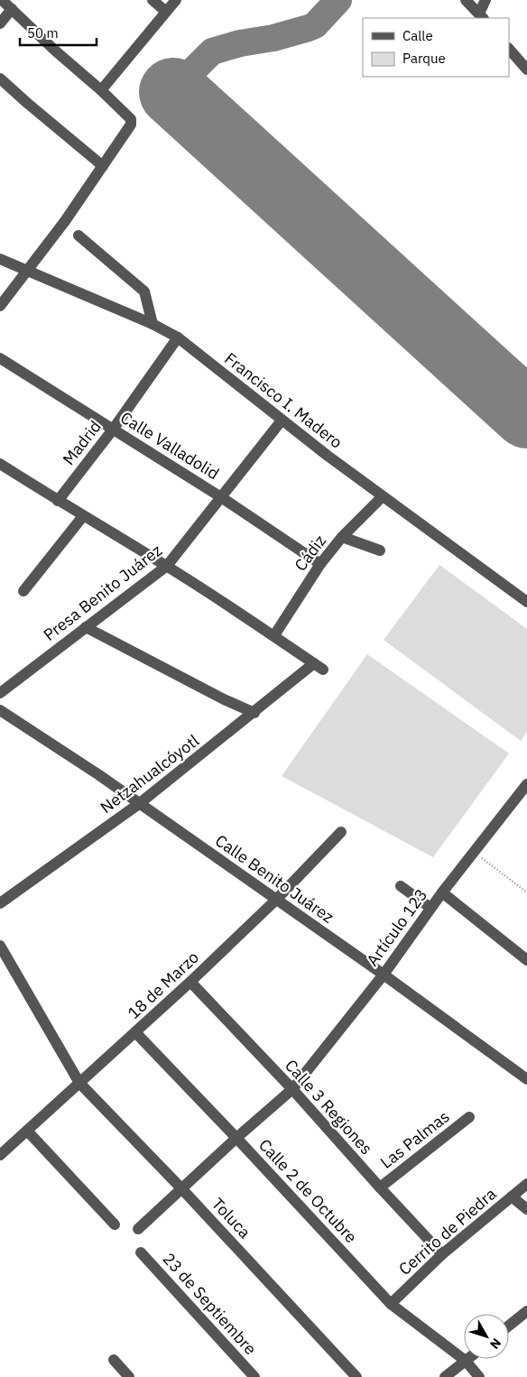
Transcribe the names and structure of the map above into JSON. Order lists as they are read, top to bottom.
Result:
{
  "streets": {
    "street": [
      "Francisco I. Madero",
      "Madrid",
      "Calle Valladolid",
      "Cádiz",
      "Presa Benito Juárez",
      "Netzahualcóyotl",
      "Calle Benito Juárez",
      "Artículo 123",
      "18 de Marzo",
      "Calle 3 Regiones",
      "Las Palmas",
      "Calle 2 de Octubre",
      "Toluca",
      "Cerrito de Piedra",
      "23 de Septiembre"
    ]
  },
  "crossings": [
    ["Francisco I. Madero", "Madrid"],
    ["Francisco I. Madero", "Cádiz"],
    ["Francisco I. Madero", "Presa Benito Juárez"],
    ["Madrid", "Calle Valladolid"],
    ["Calle Valladolid", "Cádiz"],
    ["Calle Valladolid", "Presa Benito Juárez"],
    ["Cádiz", "Netzahualcóyotl"],
    ["Netzahualcóyotl", "Calle Benito Juárez"],
    ["Calle Benito Juárez", "Artículo 123"],
    ["Calle Benito Juárez", "18 de Marzo"],
    ["Artículo 123", "Calle 3 Regiones"],
    ["Artículo 123", "Calle 2 de Octubre"],
    ["Artículo 123", "Toluca"],
    ["18 de Marzo", "Calle 3 Regiones"],
    ["18 de Marzo", "Calle 2 de Octubre"],
    ["18 de Marzo", "Toluca"],
    ["Calle 3 Regiones", "Las Palmas"],
    ["Calle 3 Regiones", "Cerrito de Piedra"],
    ["Calle 2 de Octubre", "Cerrito de Piedra"]
  ],
  "legend": ["Calle", "Parque"],
  "scale_bar": "50 m",
  "north": "bottom right"
}
